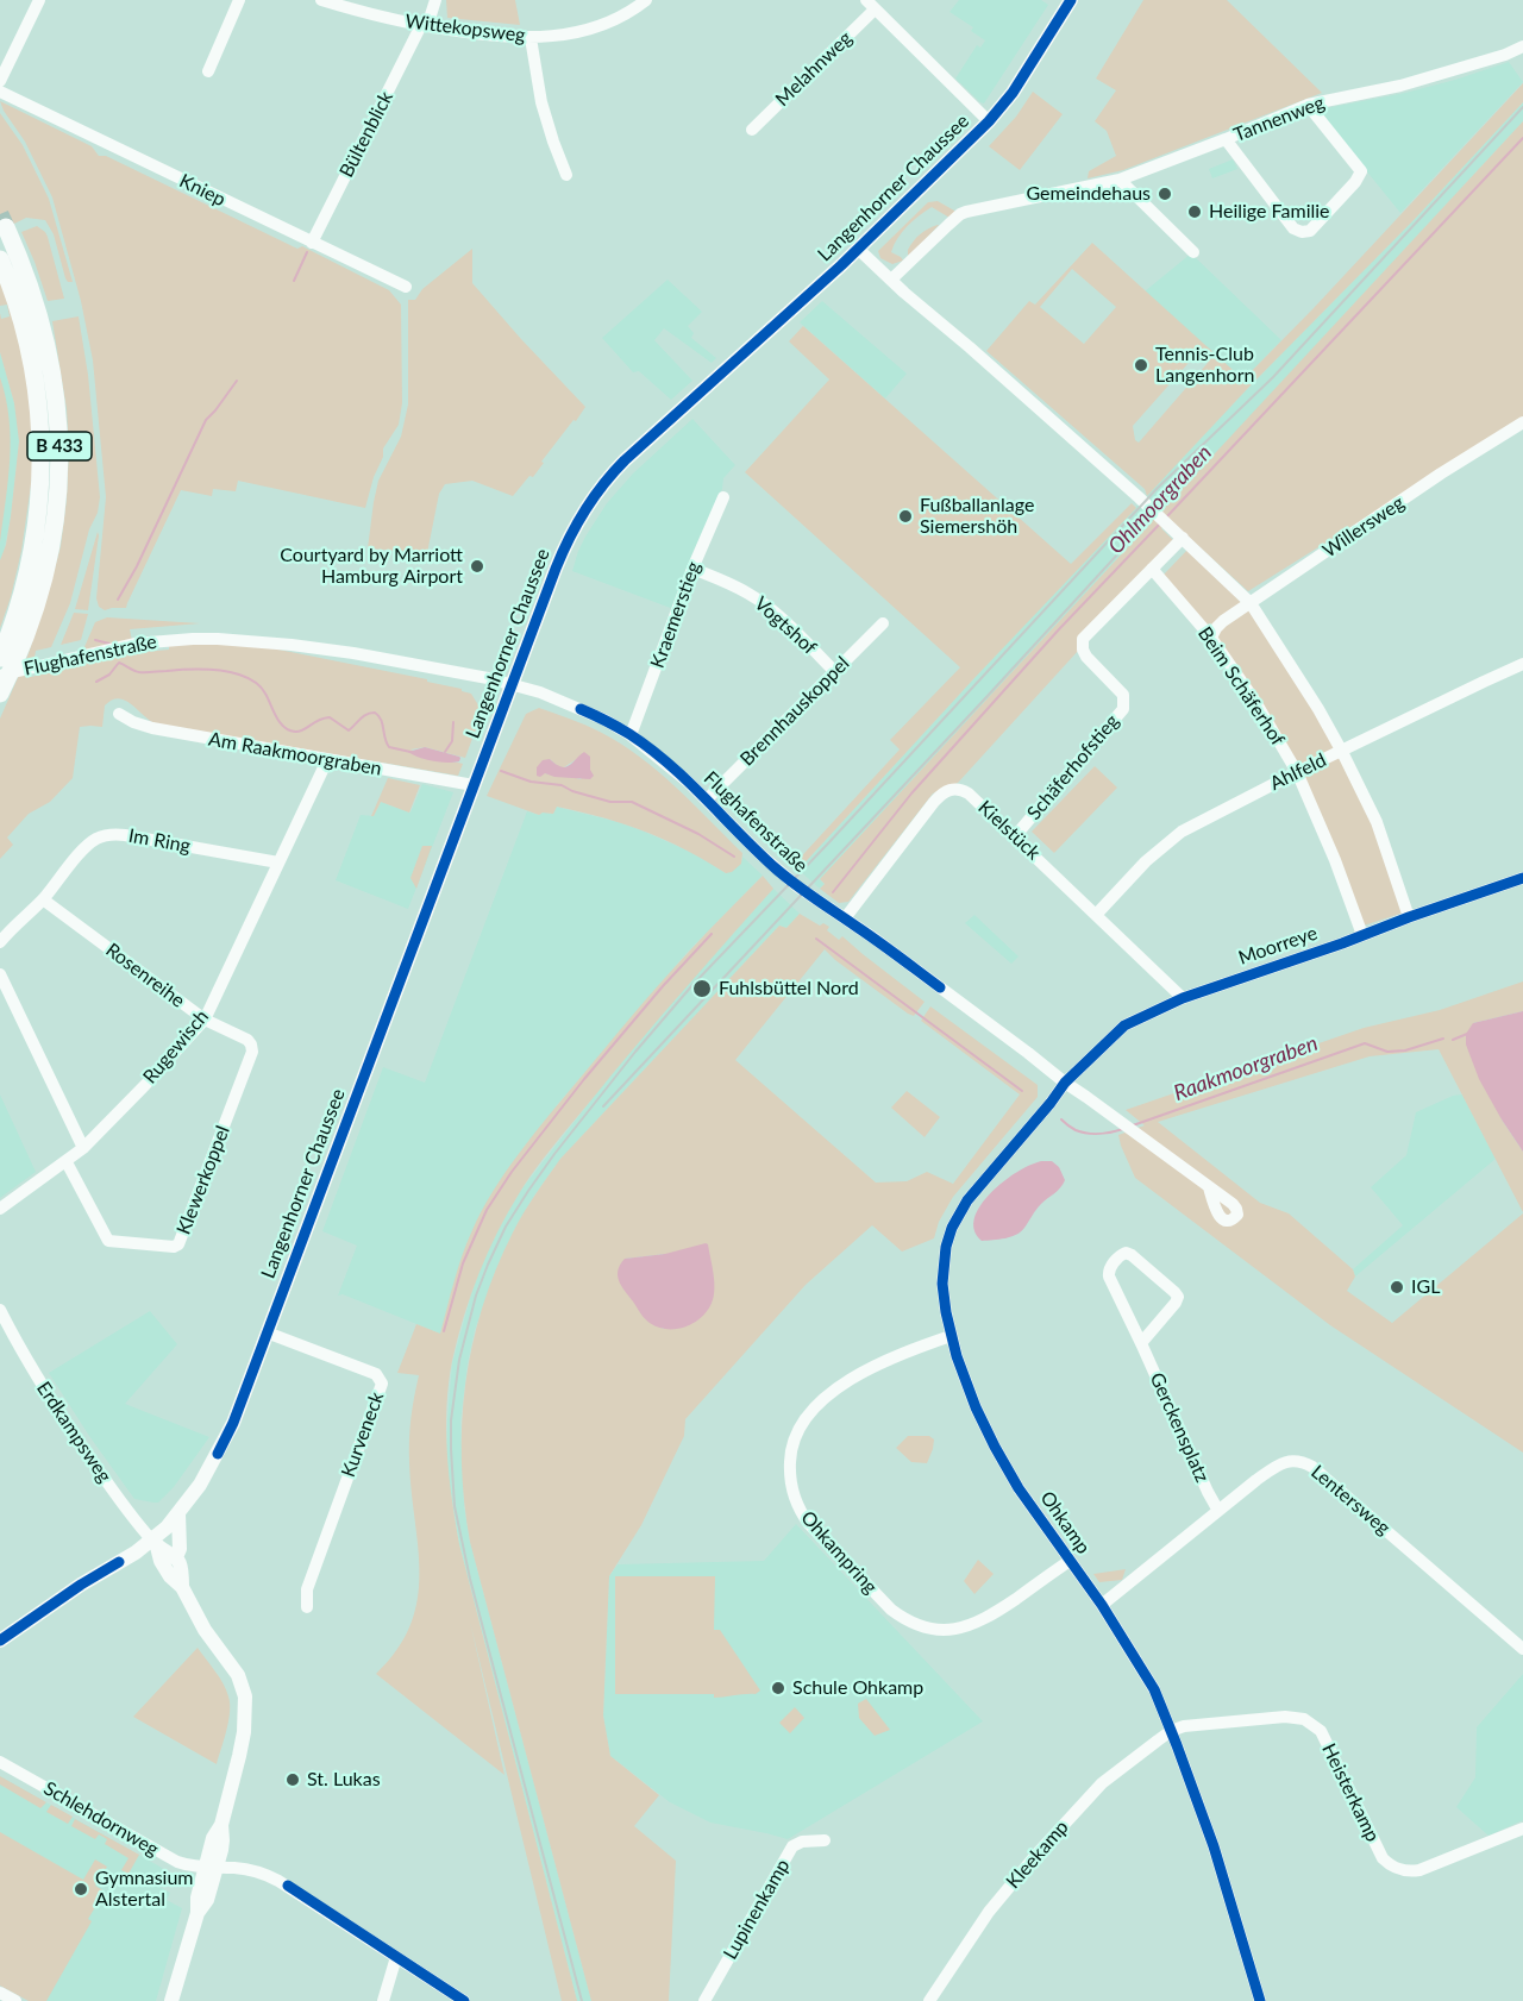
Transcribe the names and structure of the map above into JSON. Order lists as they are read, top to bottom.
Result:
{
  "streets": {
    "highway": ["B 433"],
    "main road": ["Langenhorner Chaussee", "Erdkampsweg"],
    "street": [
      "Wittekopsweg",
      "Melahnweg",
      "Tannenweg",
      "Bültenblick",
      "Kniep",
      "Willersweg",
      "Kraemerstieg",
      "Vogtshof",
      "Flughafenstraße",
      "Beim Schäferhof",
      "Brennhauskoppel",
      "Am Raakmoorgraben",
      "Schäferhofstieg",
      "Ahlfeld",
      "Kielstück",
      "Im Ring",
      "Moorreye",
      "Rosenreihe",
      "Rugewisch",
      "Klewerkoppel",
      "Gerckensplatz",
      "Kurveneck",
      "Lentersweg",
      "Ohkamp",
      "Ohkampring",
      "Heisterkamp",
      "Schlehdornweg",
      "Kleekamp",
      "Lupinenkamp"
    ]
  },
  "crossings": [
    ["Wittekopsweg", "Bültenblick"],
    ["Bültenblick", "Kniep"],
    ["Langenhorner Chaussee", "Flughafenstraße"],
    ["Langenhorner Chaussee", "Am Raakmoorgraben"],
    ["Langenhorner Chaussee", "Erdkampsweg"],
    ["Langenhorner Chaussee", "Kurveneck"],
    ["Willersweg", "Beim Schäferhof"],
    ["Kraemerstieg", "Vogtshof"],
    ["Kraemerstieg", "Flughafenstraße"],
    ["Vogtshof", "Brennhauskoppel"],
    ["Flughafenstraße", "Brennhauskoppel"],
    ["Flughafenstraße", "Kielstück"],
    ["Flughafenstraße", "Moorreye"],
    ["Flughafenstraße", "Ohkamp"],
    ["Beim Schäferhof", "Schäferhofstieg"],
    ["Beim Schäferhof", "Ahlfeld"],
    ["Beim Schäferhof", "Moorreye"],
    ["Am Raakmoorgraben", "Rugewisch"],
    ["Schäferhofstieg", "Kielstück"],
    ["Ahlfeld", "Kielstück"],
    ["Kielstück", "Moorreye"],
    ["Im Ring", "Rosenreihe"],
    ["Im Ring", "Rugewisch"],
    ["Moorreye", "Ohkamp"],
    ["Rosenreihe", "Rugewisch"],
    ["Rosenreihe", "Klewerkoppel"],
    ["Rugewisch", "Klewerkoppel"],
    ["Gerckensplatz", "Lentersweg"],
    ["Erdkampsweg", "Schlehdornweg"],
    ["Lentersweg", "Ohkamp"],
    ["Ohkamp", "Ohkampring"],
    ["Ohkamp", "Heisterkamp"],
    ["Ohkamp", "Kleekamp"],
    ["Heisterkamp", "Kleekamp"]
  ],
  "water": ["Ohlmoorgraben", "Raakmoorgraben"],
  "places": [
    "Gemeindehaus",
    "Heilige Familie",
    "Tennis-Club Langenhorn",
    "Fußballanlage Siemershöh",
    "Courtyard by Marriott Hamburg Airport",
    "Fuhlsbüttel Nord",
    "IGL",
    "Schule Ohkamp",
    "St. Lukas",
    "Gymnasium Alstertal"
  ]
}
